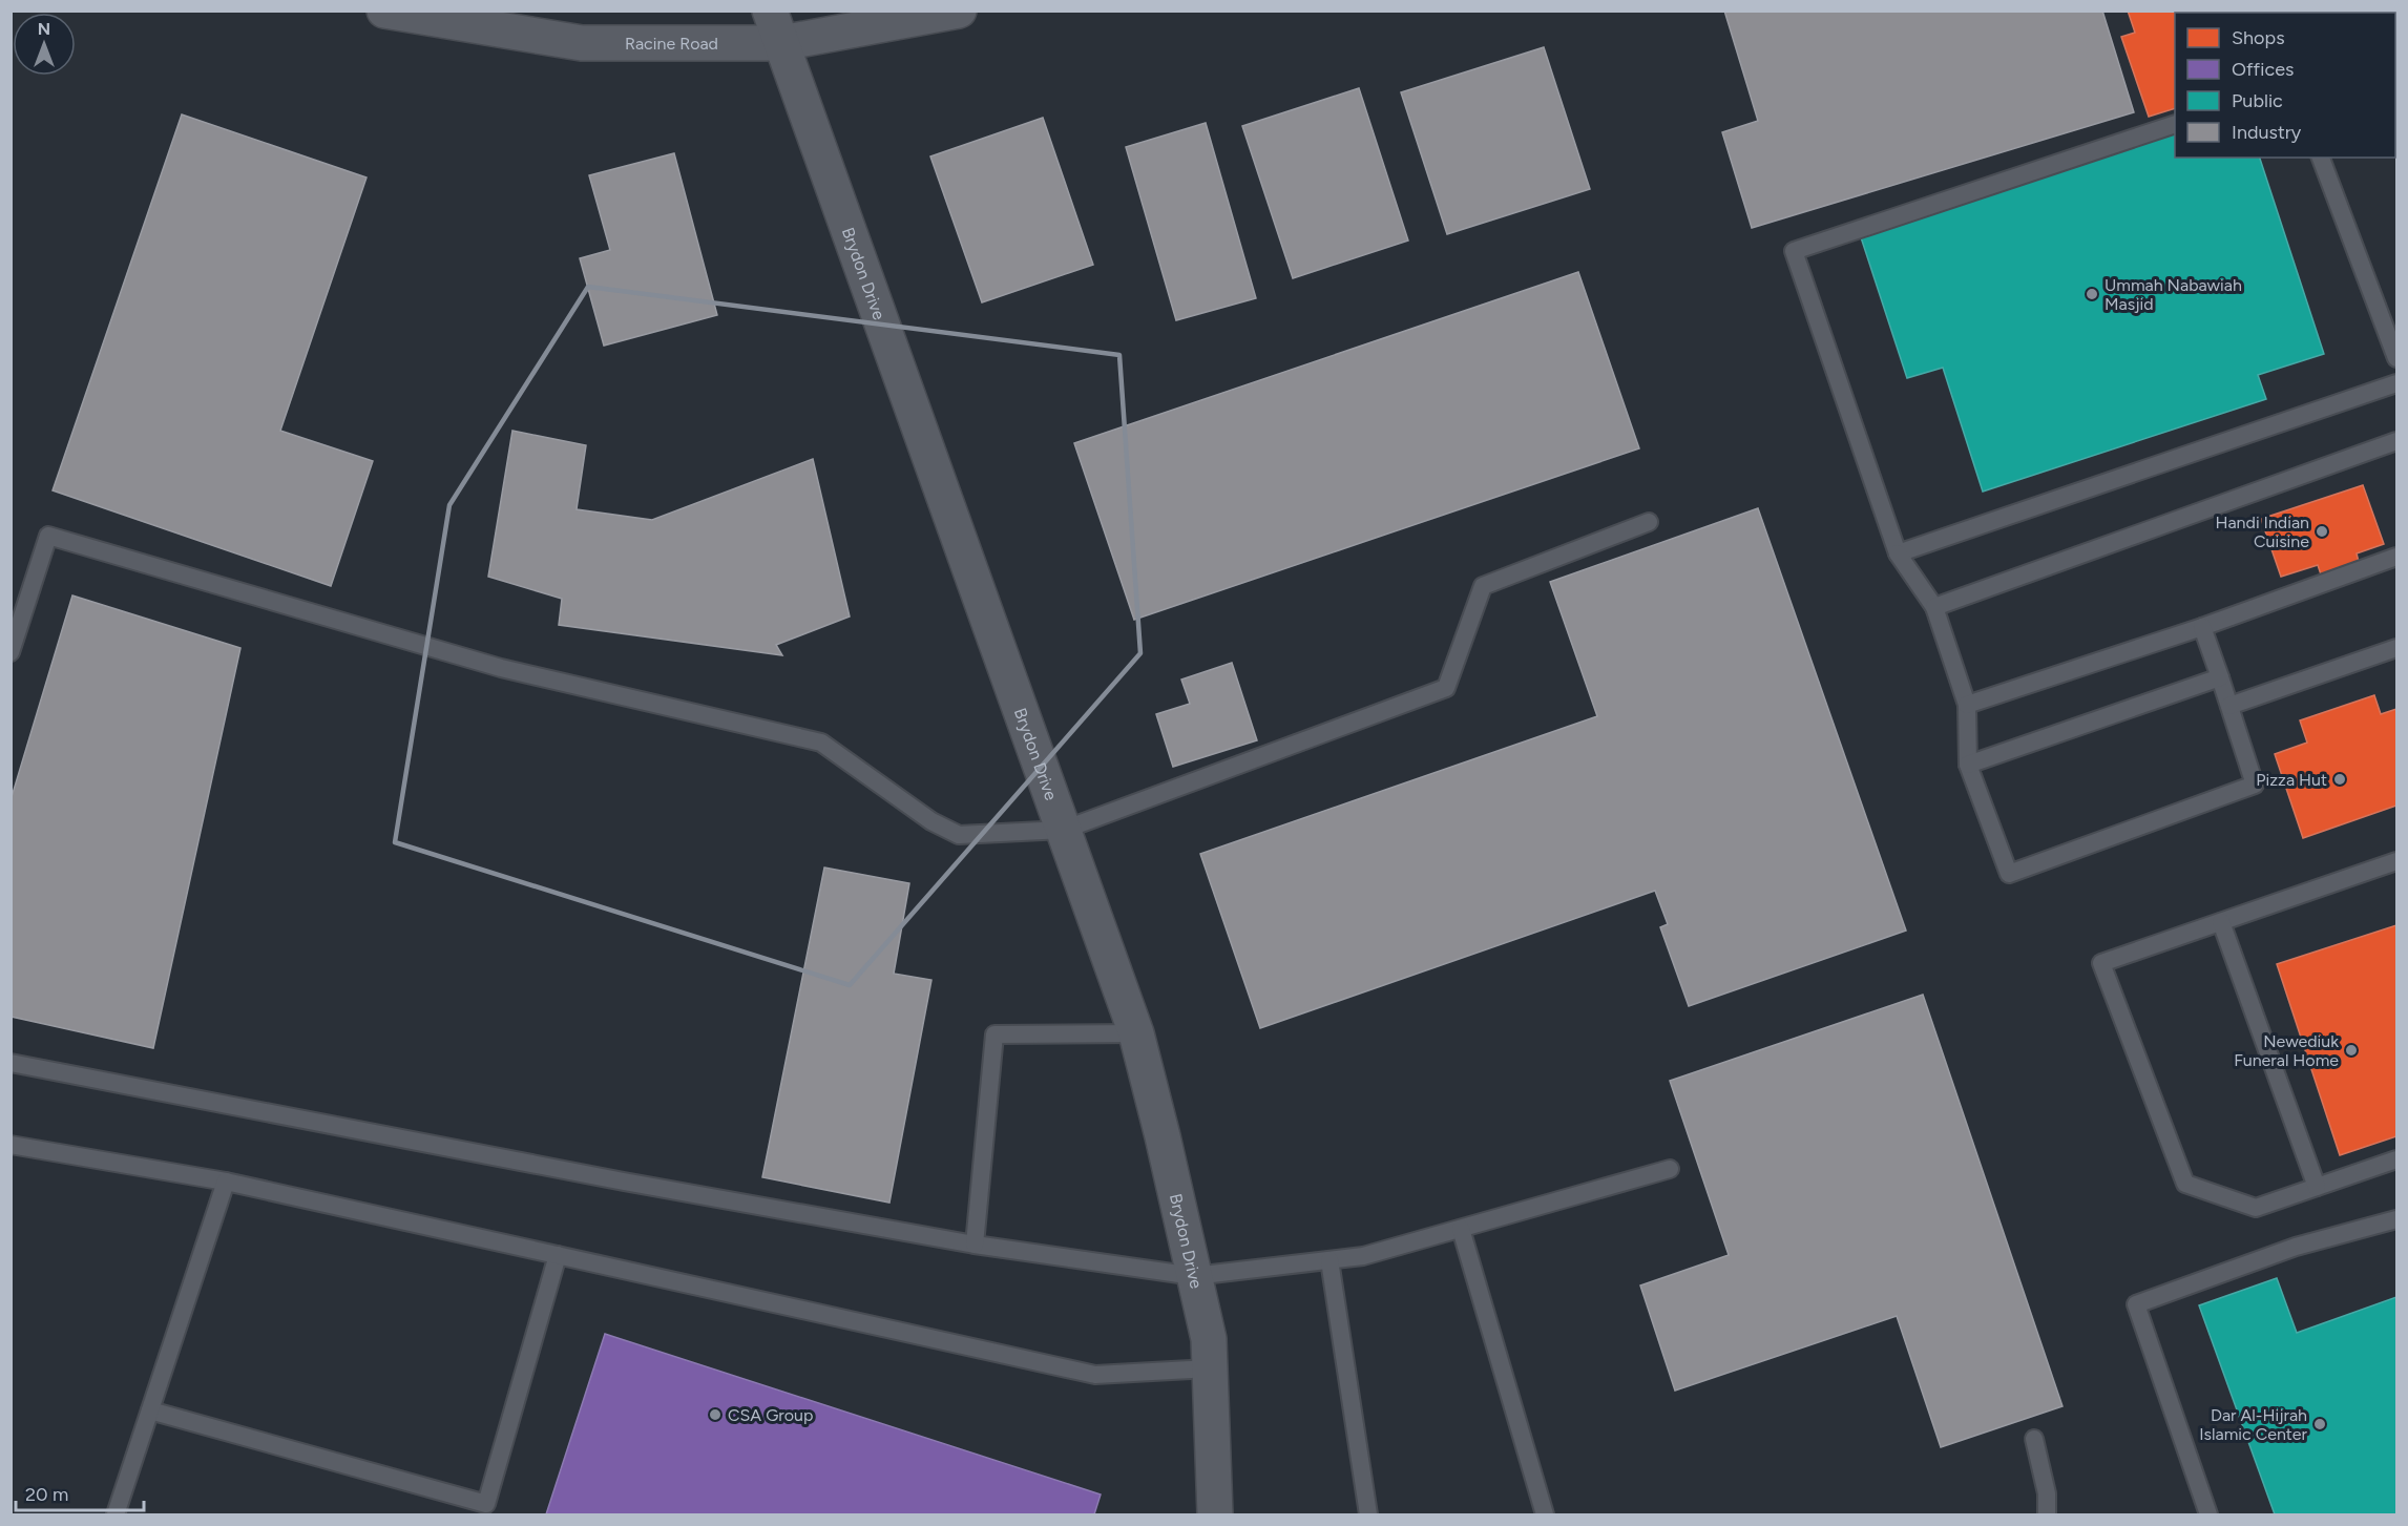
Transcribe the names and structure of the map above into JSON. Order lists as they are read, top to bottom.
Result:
{
  "streets": {
    "street": ["Racine Road", "Brydon Drive"]
  },
  "crossings": [
    ["Racine Road", "Brydon Drive"]
  ],
  "places": [
    "Ummah Nabawiah Masjid",
    "Handi Indian Cuisine",
    "Pizza Hut",
    "Newediuk Funeral Home",
    "CSA Group",
    "Dar Al-Hijrah Islamic Center"
  ],
  "legend": [
    "Shops",
    "Offices",
    "Public",
    "Industry"
  ],
  "scale_bar": "20 m",
  "north": "top"
}
